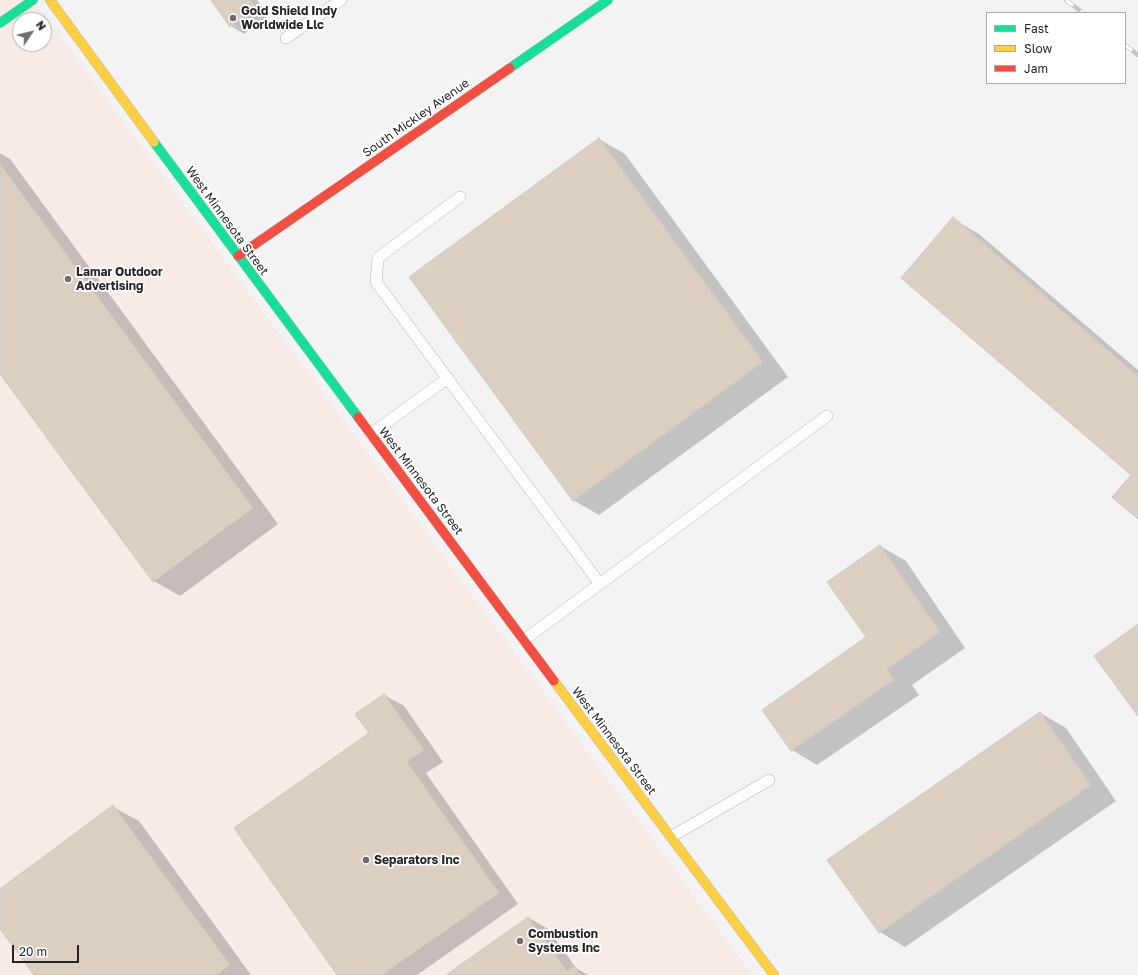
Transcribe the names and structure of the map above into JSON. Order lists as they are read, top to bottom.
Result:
{
  "streets": {
    "street": ["South Mickley Avenue", "West Minnesota Street"]
  },
  "crossings": [
    ["South Mickley Avenue", "West Minnesota Street"]
  ],
  "places": [
    "Gold Shield Indy Worldwide Llc",
    "Lamar Outdoor Advertising",
    "Separators Inc",
    "Combustion Systems Inc"
  ],
  "legend": ["Fast", "Slow", "Jam"],
  "scale_bar": "20 m",
  "north": "top right"
}
